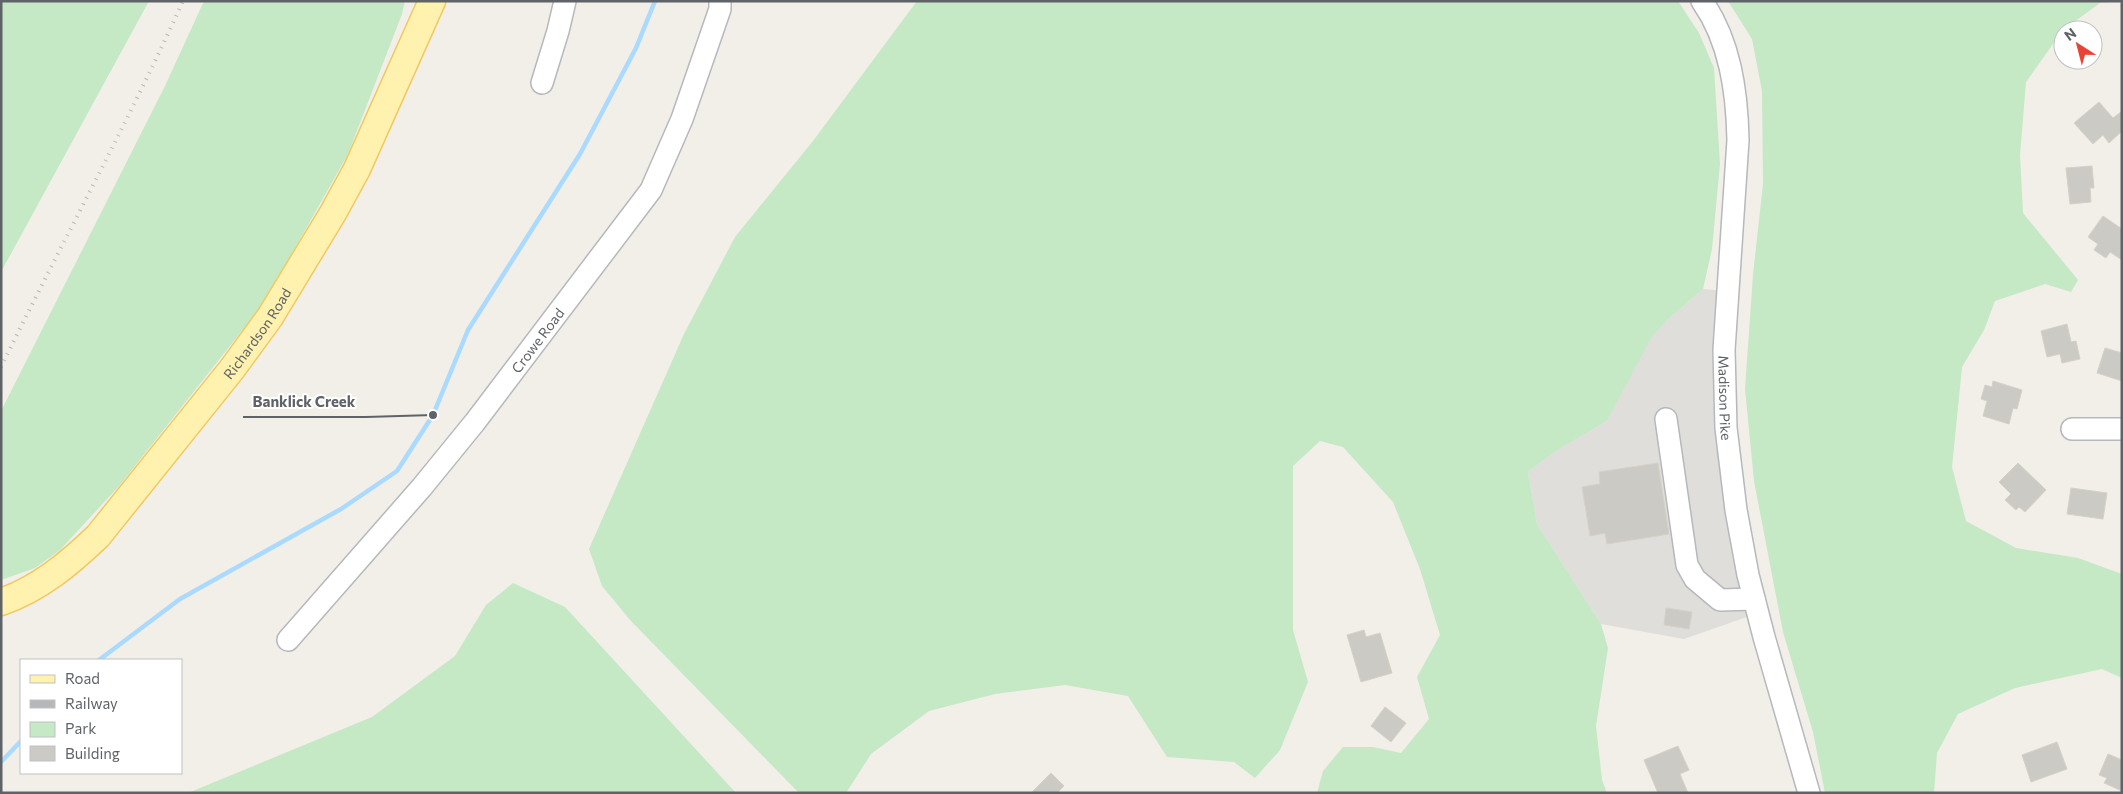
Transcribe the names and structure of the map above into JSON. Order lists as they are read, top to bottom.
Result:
{
  "streets": {
    "main road": ["Richardson Road"],
    "street": ["Crowe Road", "Madison Pike"]
  },
  "places": ["Banklick Creek"],
  "legend": [
    "Road",
    "Railway",
    "Park",
    "Building"
  ],
  "north": "top left"
}
